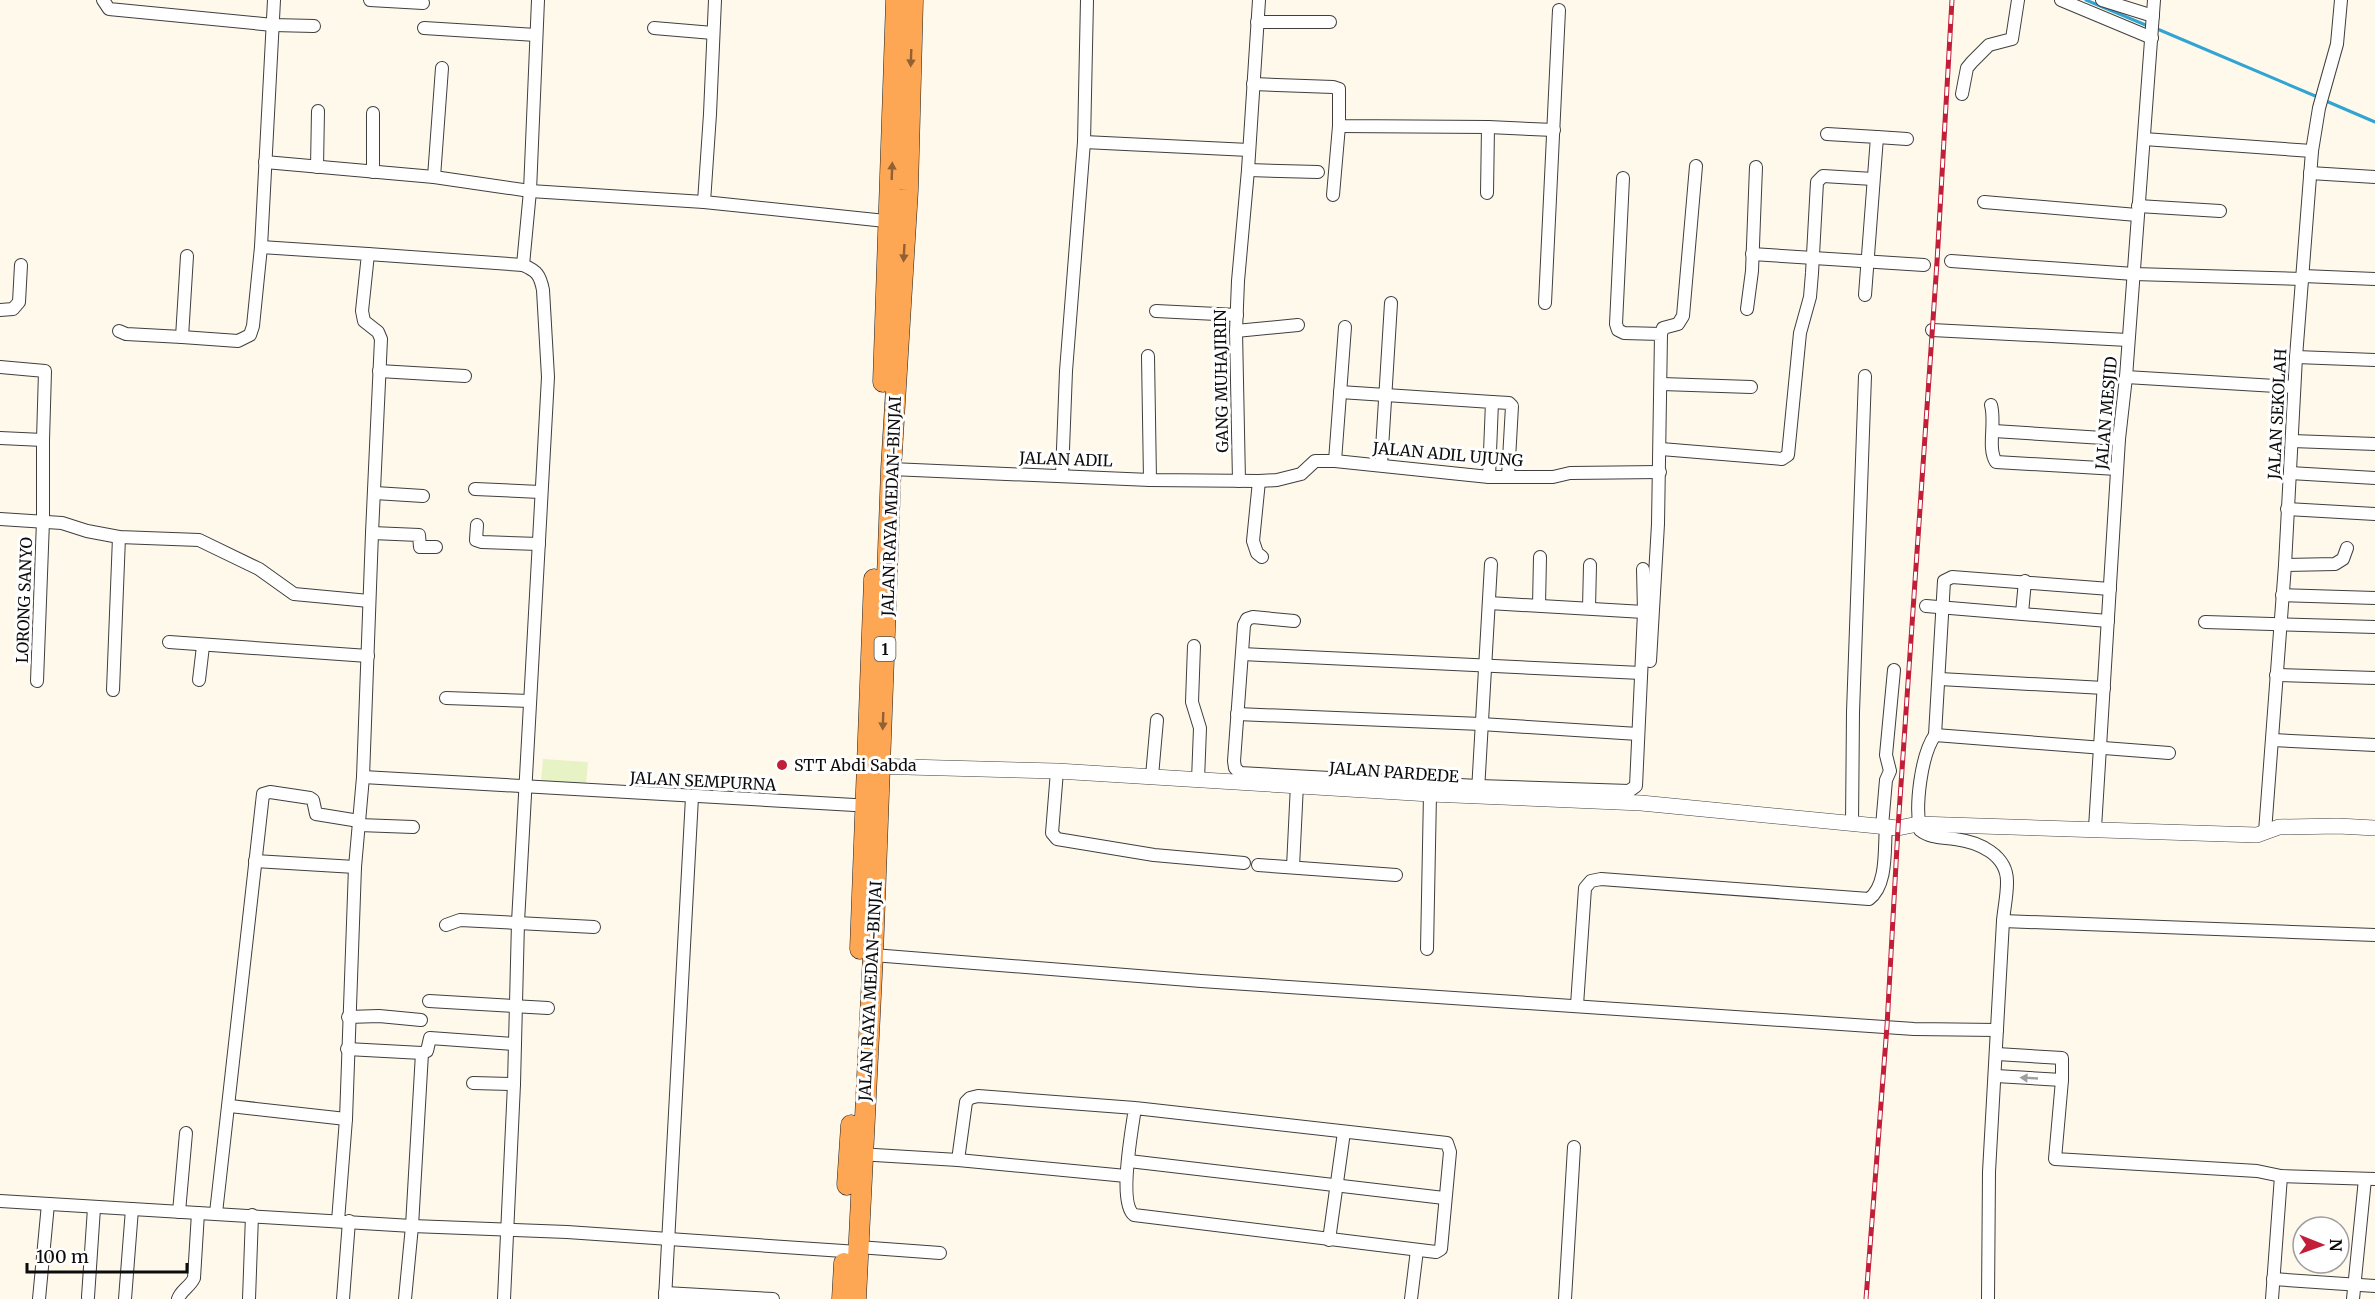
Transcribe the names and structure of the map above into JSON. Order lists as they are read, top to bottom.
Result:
{
  "streets": {
    "highway": ["JALAN RAYA MEDAN-BINJAI", "1"],
    "street": [
      "GANG MUHAJIRIN",
      "JALAN MESJID",
      "JALAN SEKOLAH",
      "JALAN ADIL UJUNG",
      "JALAN ADIL",
      "LORONG SANYO",
      "JALAN PARDEDE",
      "JALAN SEMPURNA"
    ]
  },
  "crossings": [
    ["GANG MUHAJIRIN", "JALAN ADIL UJUNG"],
    ["GANG MUHAJIRIN", "JALAN ADIL"],
    ["JALAN MESJID", "JALAN PARDEDE"],
    ["JALAN SEKOLAH", "JALAN PARDEDE"],
    ["JALAN ADIL UJUNG", "JALAN ADIL"],
    ["JALAN ADIL", "JALAN RAYA MEDAN-BINJAI"],
    ["JALAN RAYA MEDAN-BINJAI", "JALAN PARDEDE"],
    ["JALAN RAYA MEDAN-BINJAI", "JALAN SEMPURNA"]
  ],
  "places": ["STT Abdi Sabda"],
  "scale_bar": "100 m",
  "north": "right"
}
